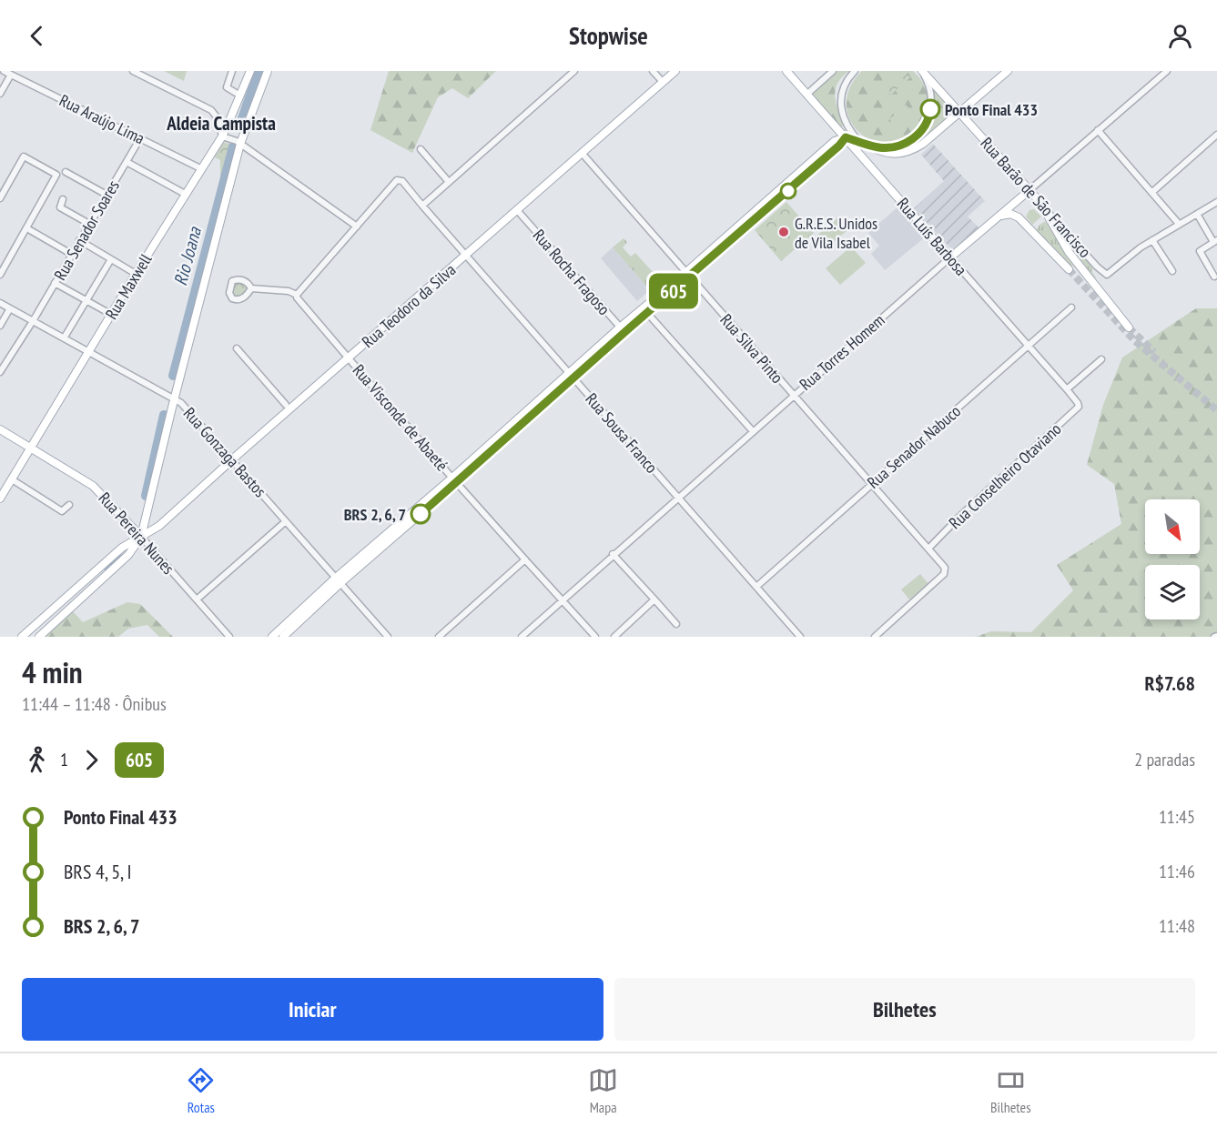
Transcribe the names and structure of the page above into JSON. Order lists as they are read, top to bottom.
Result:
{
  "streets": {
    "main road": [
      "Rua Barão de São Francisco",
      "Rua Luís Barbosa",
      "Rua Maxwell",
      "Rua Teodoro da Silva",
      "Rua Torres Homem",
      "Rua Pereira Nunes"
    ],
    "street": [
      "Rua Araújo Lima",
      "Rua Senador Soares",
      "Rua Rocha Fragoso",
      "Rua Silva Pinto",
      "Rua Visconde de Abaeté",
      "Rua Sousa Franco",
      "Rua Senador Nabuco",
      "Rua Gonzaga Bastos",
      "Rua Conselheiro Otaviano"
    ]
  },
  "crossings": [
    ["Rua Araújo Lima", "Rua Senador Soares"],
    ["Rua Araújo Lima", "Rua Maxwell"],
    ["Rua Barão de São Francisco", "Rua Torres Homem"],
    ["Rua Senador Soares", "Rua Gonzaga Bastos"],
    ["Rua Luís Barbosa", "Rua Torres Homem"],
    ["Rua Luís Barbosa", "Rua Senador Nabuco"],
    ["Rua Luís Barbosa", "Rua Conselheiro Otaviano"],
    ["Rua Rocha Fragoso", "Rua Teodoro da Silva"],
    ["Rua Maxwell", "Rua Gonzaga Bastos"],
    ["Rua Maxwell", "Rua Pereira Nunes"],
    ["Rua Teodoro da Silva", "Rua Silva Pinto"],
    ["Rua Teodoro da Silva", "Rua Visconde de Abaeté"],
    ["Rua Teodoro da Silva", "Rua Sousa Franco"],
    ["Rua Teodoro da Silva", "Rua Gonzaga Bastos"],
    ["Rua Teodoro da Silva", "Rua Pereira Nunes"],
    ["Rua Silva Pinto", "Rua Torres Homem"],
    ["Rua Silva Pinto", "Rua Senador Nabuco"],
    ["Rua Silva Pinto", "Rua Conselheiro Otaviano"],
    ["Rua Torres Homem", "Rua Visconde de Abaeté"],
    ["Rua Torres Homem", "Rua Sousa Franco"],
    ["Rua Sousa Franco", "Rua Senador Nabuco"]
  ],
  "districts": ["Aldeia Campista"],
  "water": ["Rio Joana"],
  "places": ["Ponto Final 433", "G.R.E.S. Unidos de Vila Isabel", "BRS 2, 6, 7"],
  "lines": ["bus line 605"],
  "north": "bottom right",
  "page": {
    "header": "Stopwise",
    "on_map": "605",
    "heading": ["4 min", "11:44 – 11:48 · Ônibus", "R$7.68"],
    "legs": ["1", "605", "2 paradas"],
    "list": [
      {
        "name": "Ponto Final 433",
        "value": "11:45"
      },
      {
        "name": "BRS 4, 5, I",
        "value": "11:46"
      },
      {
        "name": "BRS 2, 6, 7",
        "value": "11:48"
      }
    ],
    "buttons": ["Iniciar", "Bilhetes"],
    "tabs": ["Rotas", "Mapa", "Bilhetes"]
  }
}
